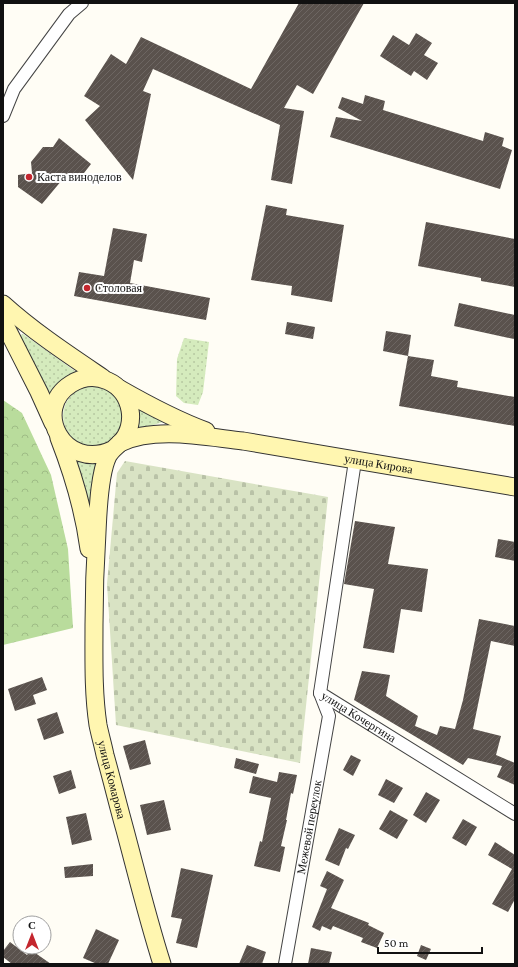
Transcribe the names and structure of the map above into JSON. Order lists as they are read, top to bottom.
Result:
{
  "streets": {
    "main road": ["улица Кирова", "улица Комарова"],
    "street": ["улица Кочергина", "Межевой переулок"]
  },
  "crossings": [
    ["улица Кирова", "улица Кочергина"],
    ["улица Кочергина", "Межевой переулок"]
  ],
  "places": ["Каста виноделов", "Столовая"],
  "scale_bar": "50 m",
  "north": "top"
}
